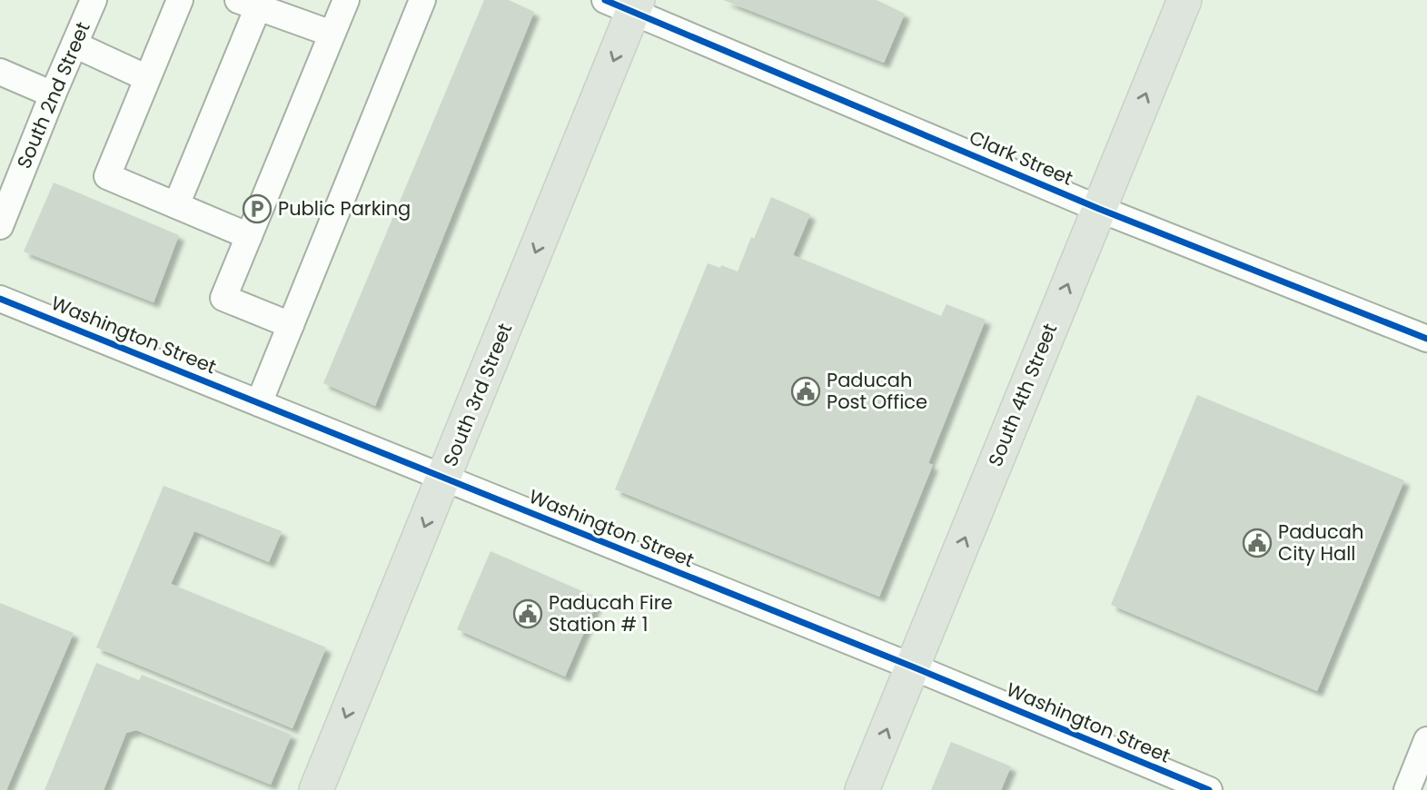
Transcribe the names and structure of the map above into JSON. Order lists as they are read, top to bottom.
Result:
{
  "streets": {
    "main road": ["South 3rd Street", "South 4th Street"],
    "street": ["South 2nd Street", "Clark Street", "Washington Street"]
  },
  "crossings": [
    ["Clark Street", "South 3rd Street"],
    ["Clark Street", "South 4th Street"],
    ["Washington Street", "South 3rd Street"],
    ["Washington Street", "South 4th Street"]
  ],
  "one_way": ["South 3rd Street", "South 4th Street"],
  "places": {
    "parking": ["Public Parking"],
    "public building": ["Paducah Post Office", "Paducah City Hall", "Paducah Fire Station # 1"]
  }
}
